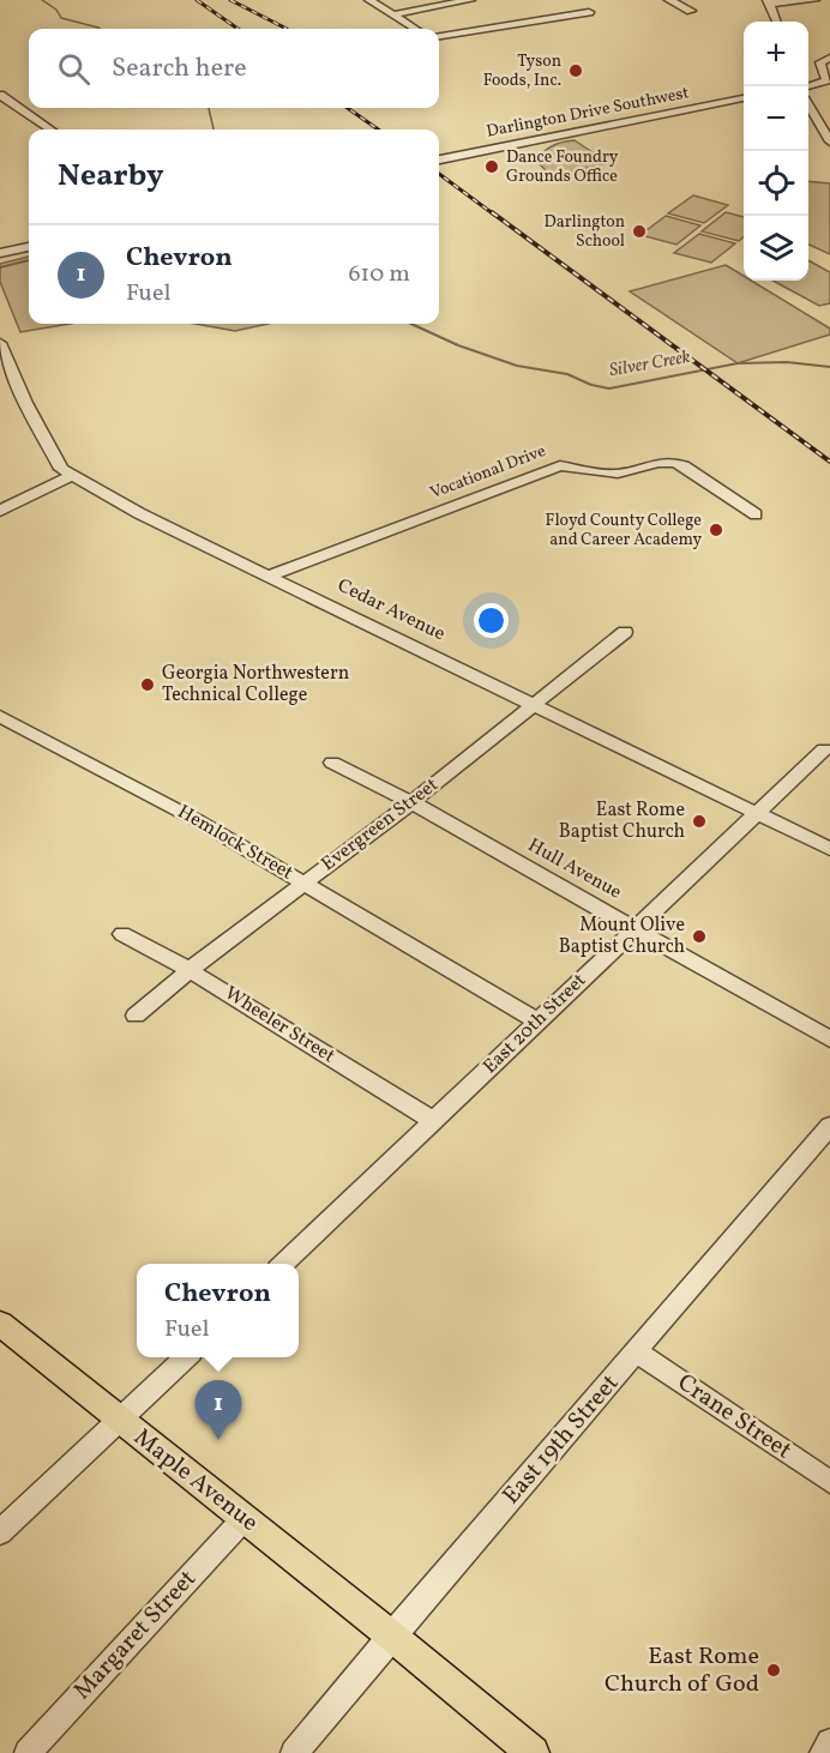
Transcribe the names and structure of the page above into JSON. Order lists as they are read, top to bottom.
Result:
{
  "streets": {
    "main road": ["Maple Avenue"],
    "street": [
      "Darlington Drive Southwest",
      "Vocational Drive",
      "Cedar Avenue",
      "Evergreen Street",
      "Hemlock Street",
      "Hull Avenue",
      "East 20th Street",
      "Wheeler Street",
      "Crane Street",
      "East 19th Street",
      "Margaret Street"
    ]
  },
  "crossings": [
    ["Vocational Drive", "Cedar Avenue"],
    ["Cedar Avenue", "Evergreen Street"],
    ["Cedar Avenue", "East 20th Street"],
    ["Evergreen Street", "Hemlock Street"],
    ["Evergreen Street", "Hull Avenue"],
    ["Evergreen Street", "Wheeler Street"],
    ["Hemlock Street", "East 20th Street"],
    ["Hull Avenue", "East 20th Street"],
    ["East 20th Street", "Wheeler Street"],
    ["Crane Street", "East 19th Street"],
    ["East 19th Street", "Maple Avenue"],
    ["Maple Avenue", "Margaret Street"]
  ],
  "water": ["Silver Creek"],
  "places": [
    "Tyson Foods, Inc.",
    "Dance Foundry Grounds Office",
    "Darlington School",
    "Floyd County College and Career Academy",
    "Georgia Northwestern Technical College",
    "East Rome Baptist Church",
    "Mount Olive Baptist Church",
    "East Rome Church of God"
  ],
  "page": {
    "map_buttons": ["+", "−"],
    "search": "Search here",
    "heading": "Nearby",
    "list": [
      {
        "mark": "1",
        "name": "Chevron",
        "note": "Fuel",
        "value": "610 m"
      }
    ],
    "popup": ["Chevron", "Fuel"],
    "pins": "1"
  }
}
